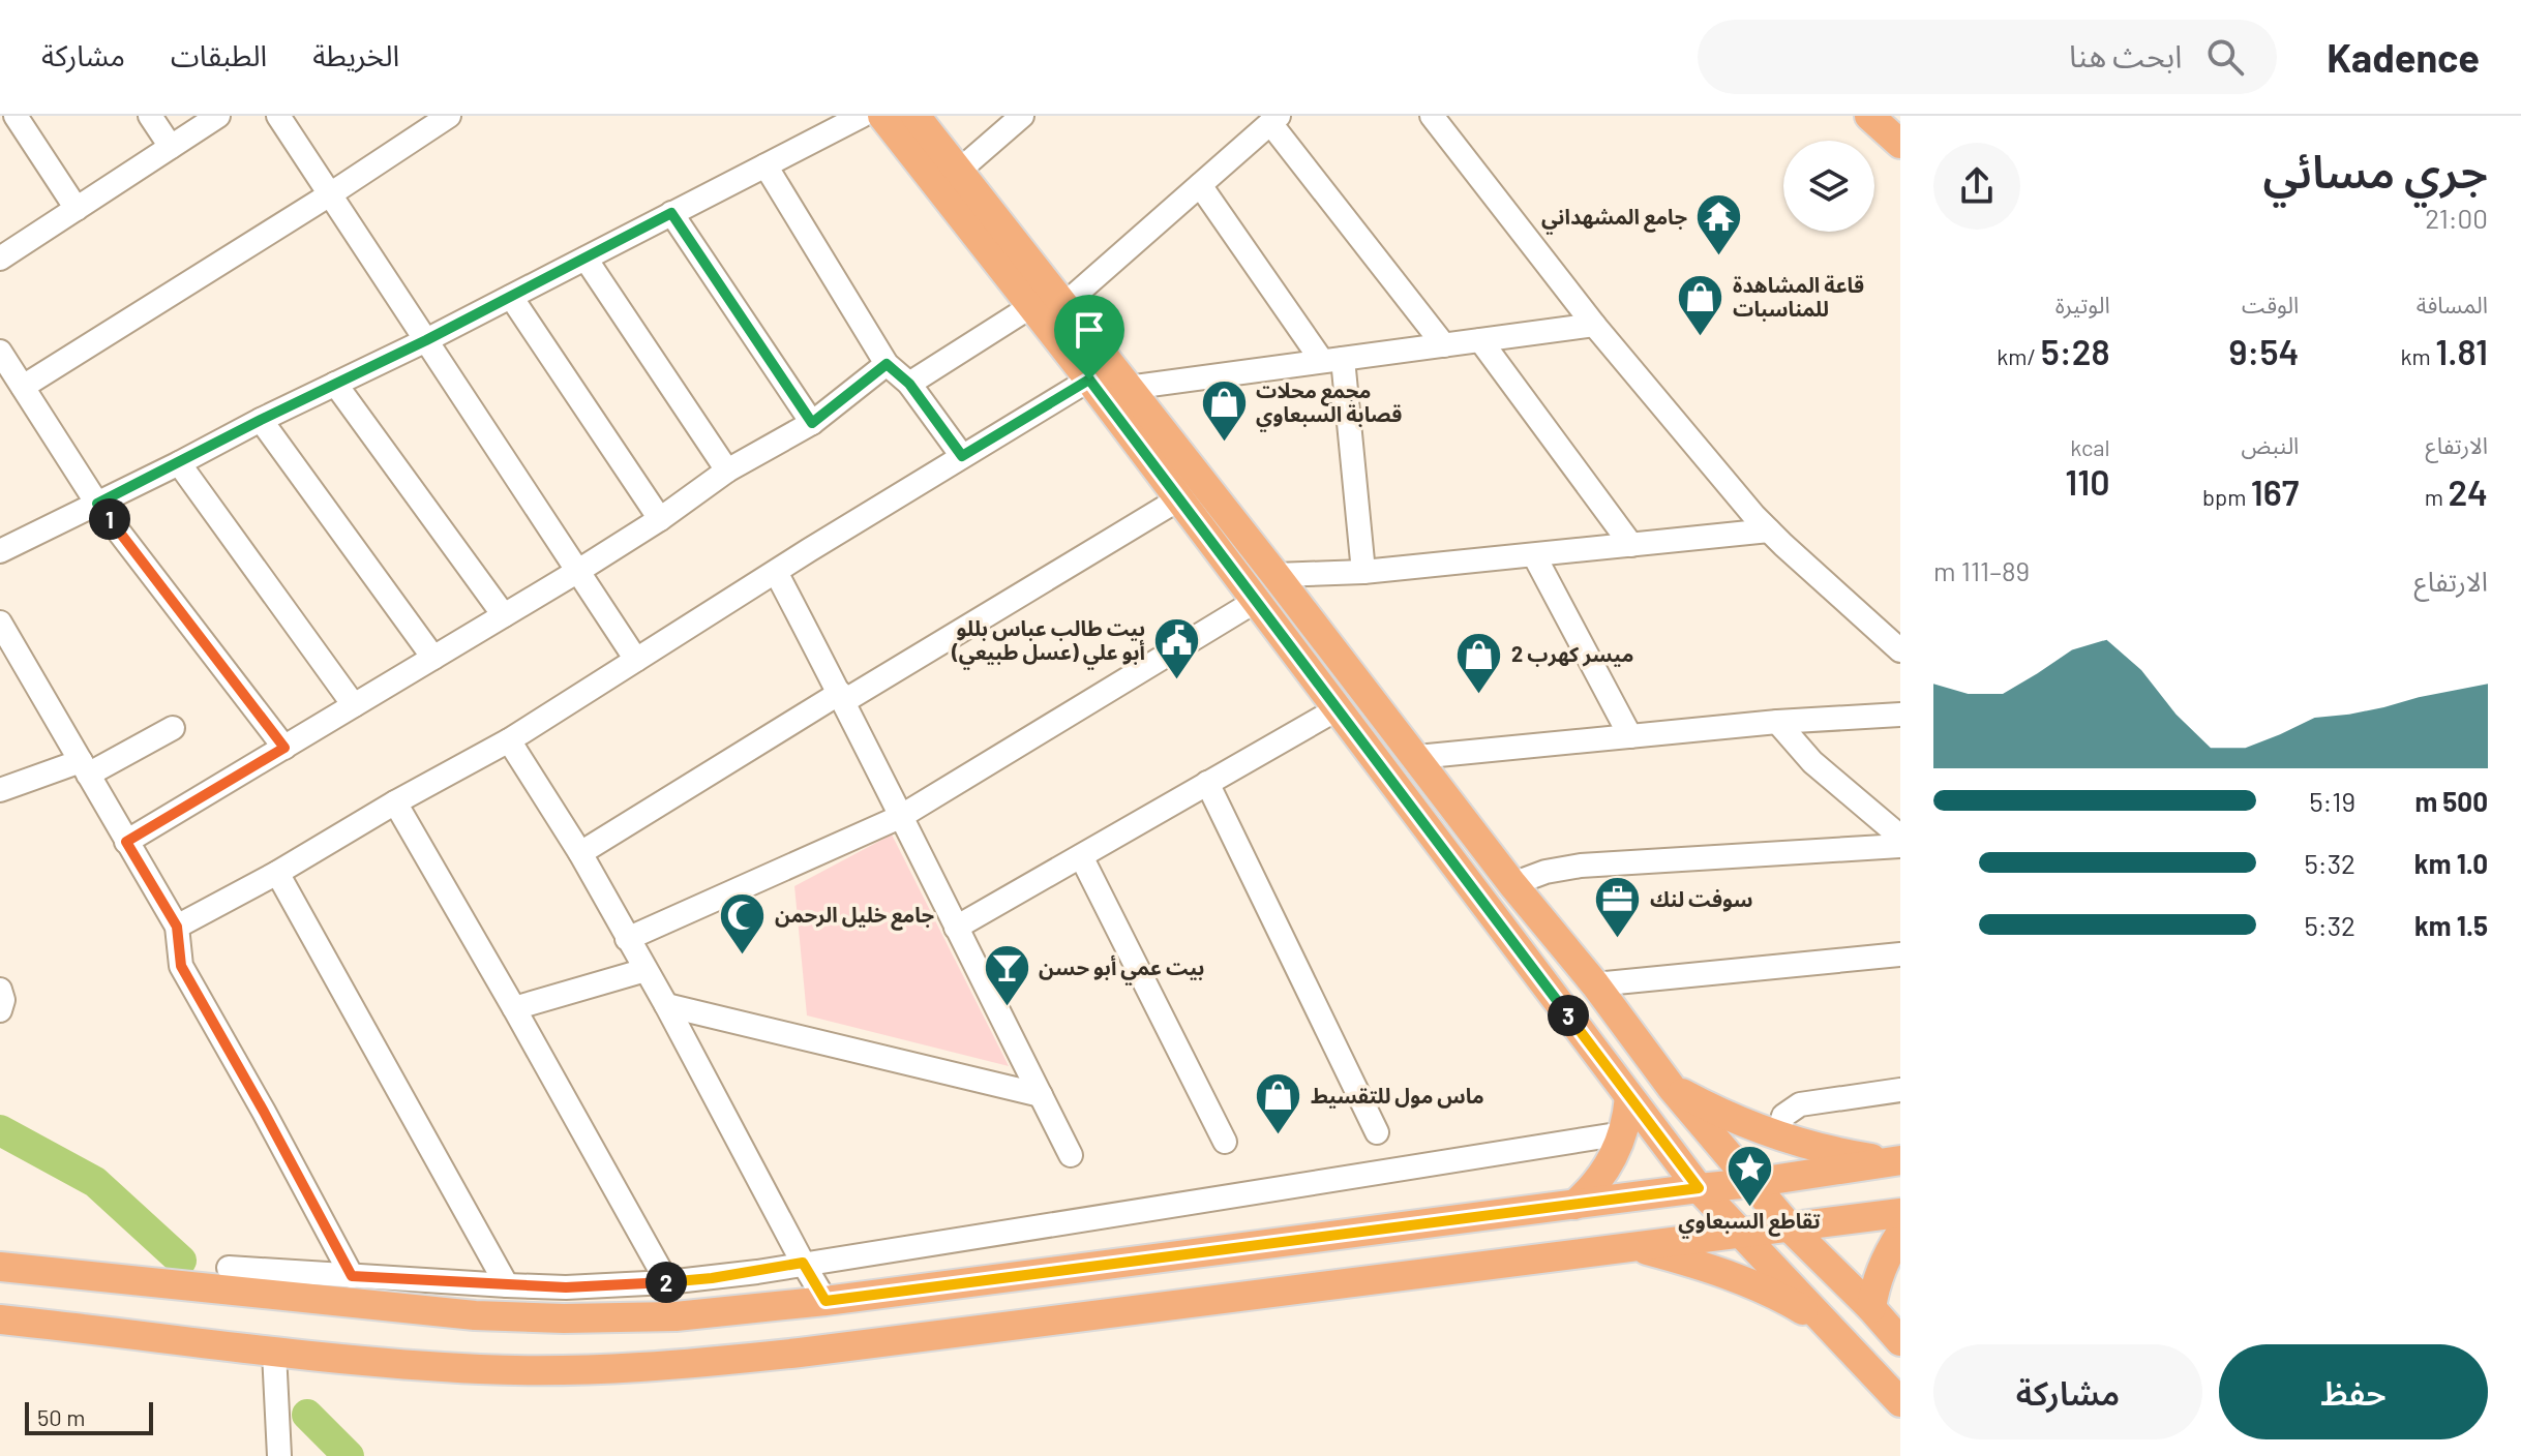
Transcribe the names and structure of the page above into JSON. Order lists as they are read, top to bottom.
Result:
{
  "places": {
    "temple": ["جامع المشهداني"],
    "shop": [
      "قاعة المشاهدة للمناسبات",
      "مجمع محلات قصابة السبعاوي",
      "ميسر كهرب 2",
      "ماس مول للتقسيط"
    ],
    "public building": ["بيت طالب عباس بللو أبو علي (عسل طبيعي)"],
    "office": ["سوفت لنك"],
    "mosque": ["جامع خليل الرحمن"],
    "bar": ["بيت عمي أبو حسن"],
    "place": ["تقاطع السبعاوي"]
  },
  "scale_bar": "50 m",
  "page": {
    "header": "Kadence",
    "search": "ابحث هنا",
    "nav": ["الخريطة", "الطبقات", "مشاركة"],
    "heading": ["جري مسائي", "21:00"],
    "stats": [
      ["المسافة", "1.81 km"],
      ["الوقت", "9:54"],
      ["الوتيرة", "5:28 /km"],
      ["الارتفاع", "24 m"],
      ["النبض", "167 bpm"],
      ["kcal", "110"]
    ],
    "pins": ["1", "3", "2"],
    "chart": ["الارتفاع", "89–111 m"],
    "list": [
      {
        "name": "500 m",
        "note": "5:19"
      },
      {
        "name": "1.0 km",
        "note": "5:32"
      },
      {
        "name": "1.5 km",
        "note": "5:32"
      }
    ],
    "buttons": ["حفظ", "مشاركة"],
    "scale": "50 m"
  }
}
